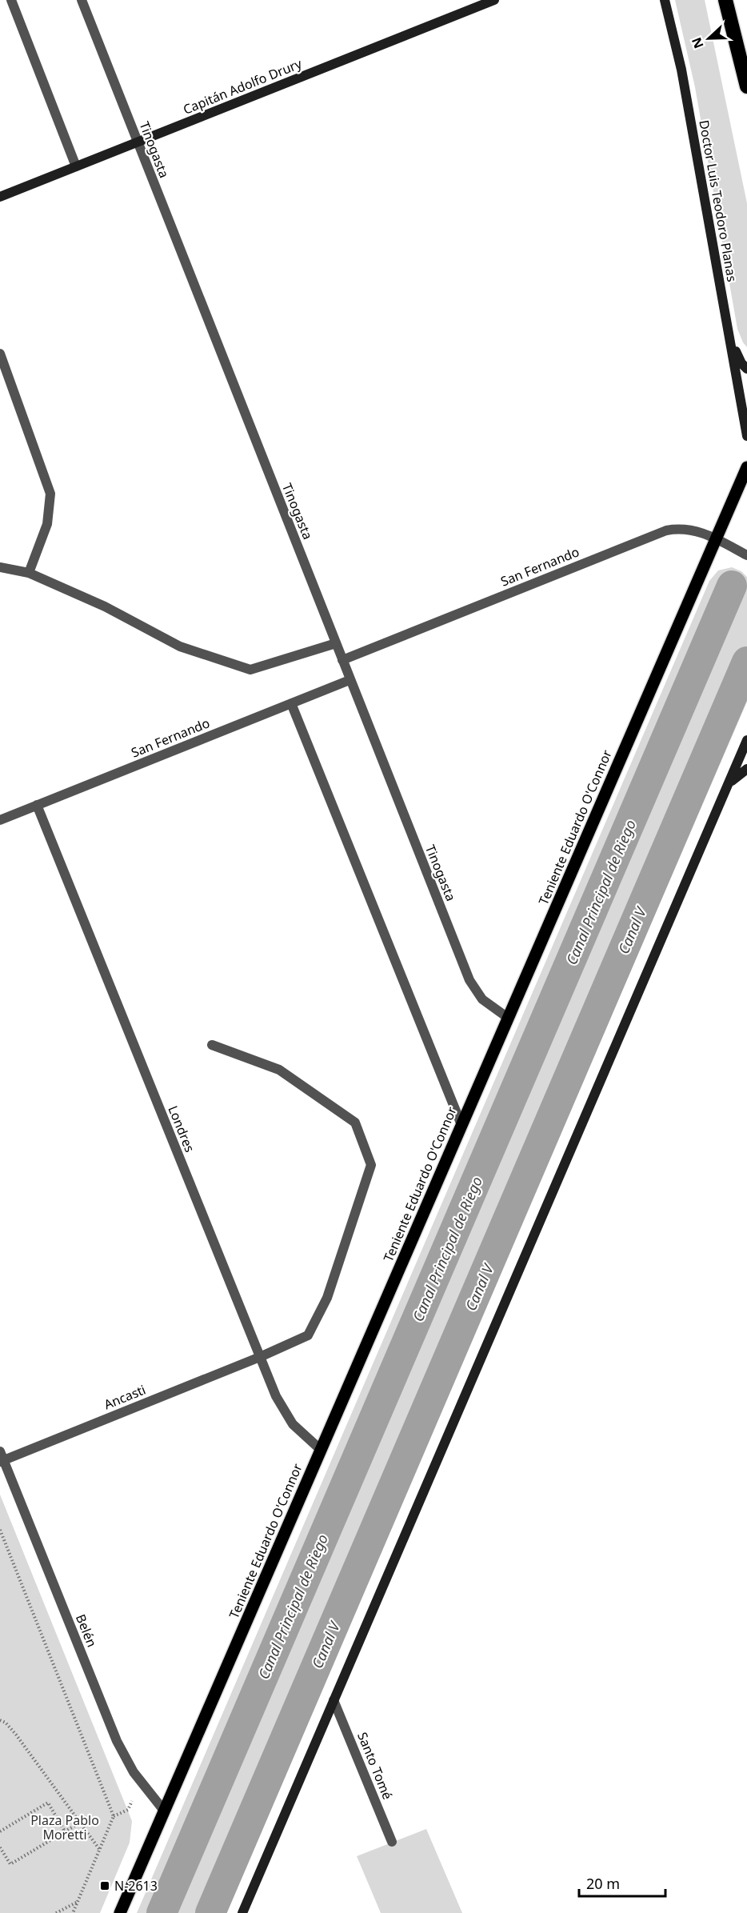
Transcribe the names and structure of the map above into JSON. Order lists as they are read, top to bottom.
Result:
{
  "streets": {
    "main road": ["Teniente Eduardo O'Connor"],
    "street": [
      "Capitán Adolfo Drury",
      "Tinogasta",
      "Doctor Luis Teodoro Planas",
      "San Fernando",
      "Londres",
      "Ancasti",
      "Belén",
      "Santo Tomé"
    ]
  },
  "crossings": [
    ["Capitán Adolfo Drury", "Tinogasta"],
    ["Tinogasta", "San Fernando"],
    ["Tinogasta", "Teniente Eduardo O'Connor"],
    ["San Fernando", "Teniente Eduardo O'Connor"],
    ["San Fernando", "Londres"],
    ["Teniente Eduardo O'Connor", "Londres"],
    ["Teniente Eduardo O'Connor", "Belén"],
    ["Londres", "Ancasti"],
    ["Ancasti", "Belén"]
  ],
  "water": ["Canal Principal de Riego", "Canal V"],
  "parks": ["Plaza Pablo Moretti"],
  "places": {
    "transit": ["N-2613"]
  },
  "scale_bar": "20 m",
  "north": "left"
}
